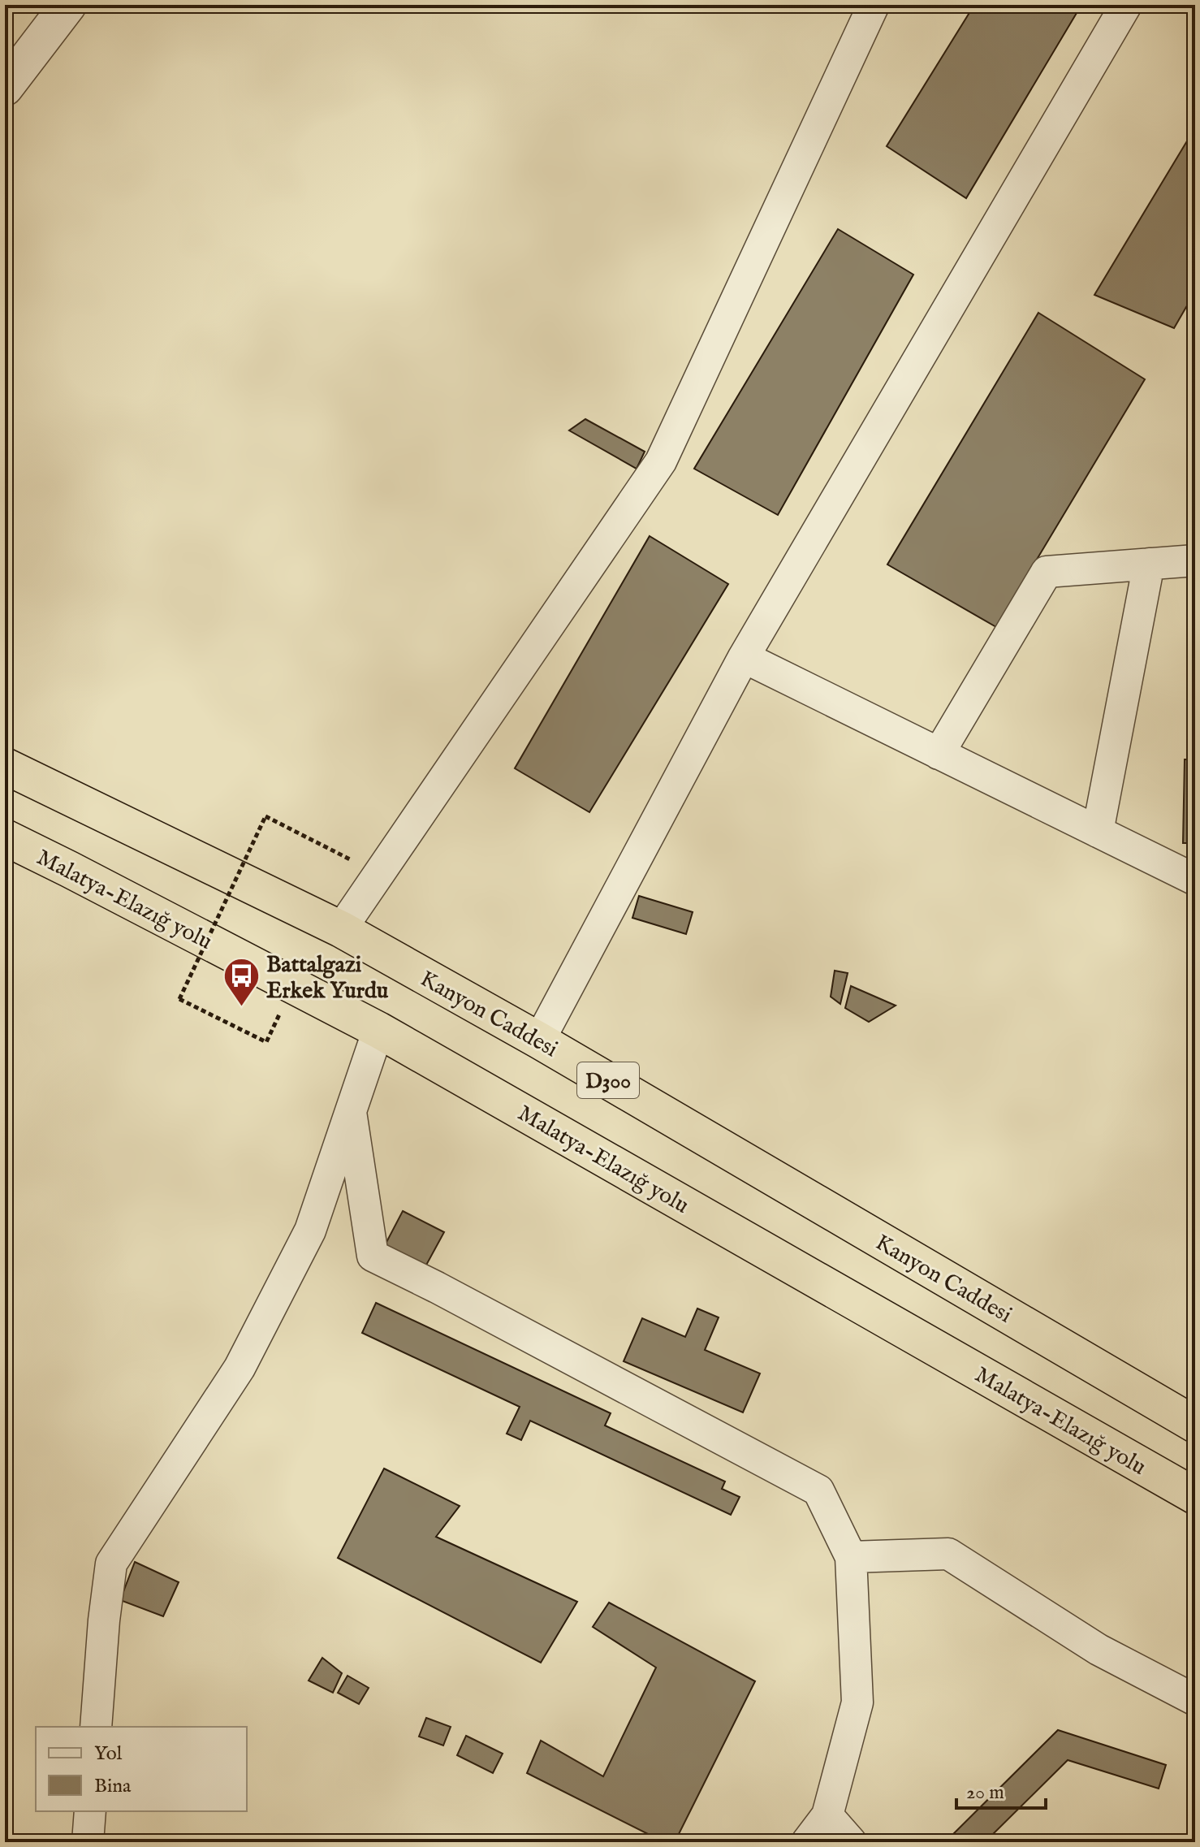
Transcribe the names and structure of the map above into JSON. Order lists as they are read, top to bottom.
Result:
{
  "streets": {
    "highway": ["Malatya-Elazığ yolu", "Kanyon Caddesi", "D300"]
  },
  "places": {
    "bus stop": ["Battalgazi Erkek Yurdu"]
  },
  "legend": ["Yol", "Bina"],
  "scale_bar": "20 m"
}
